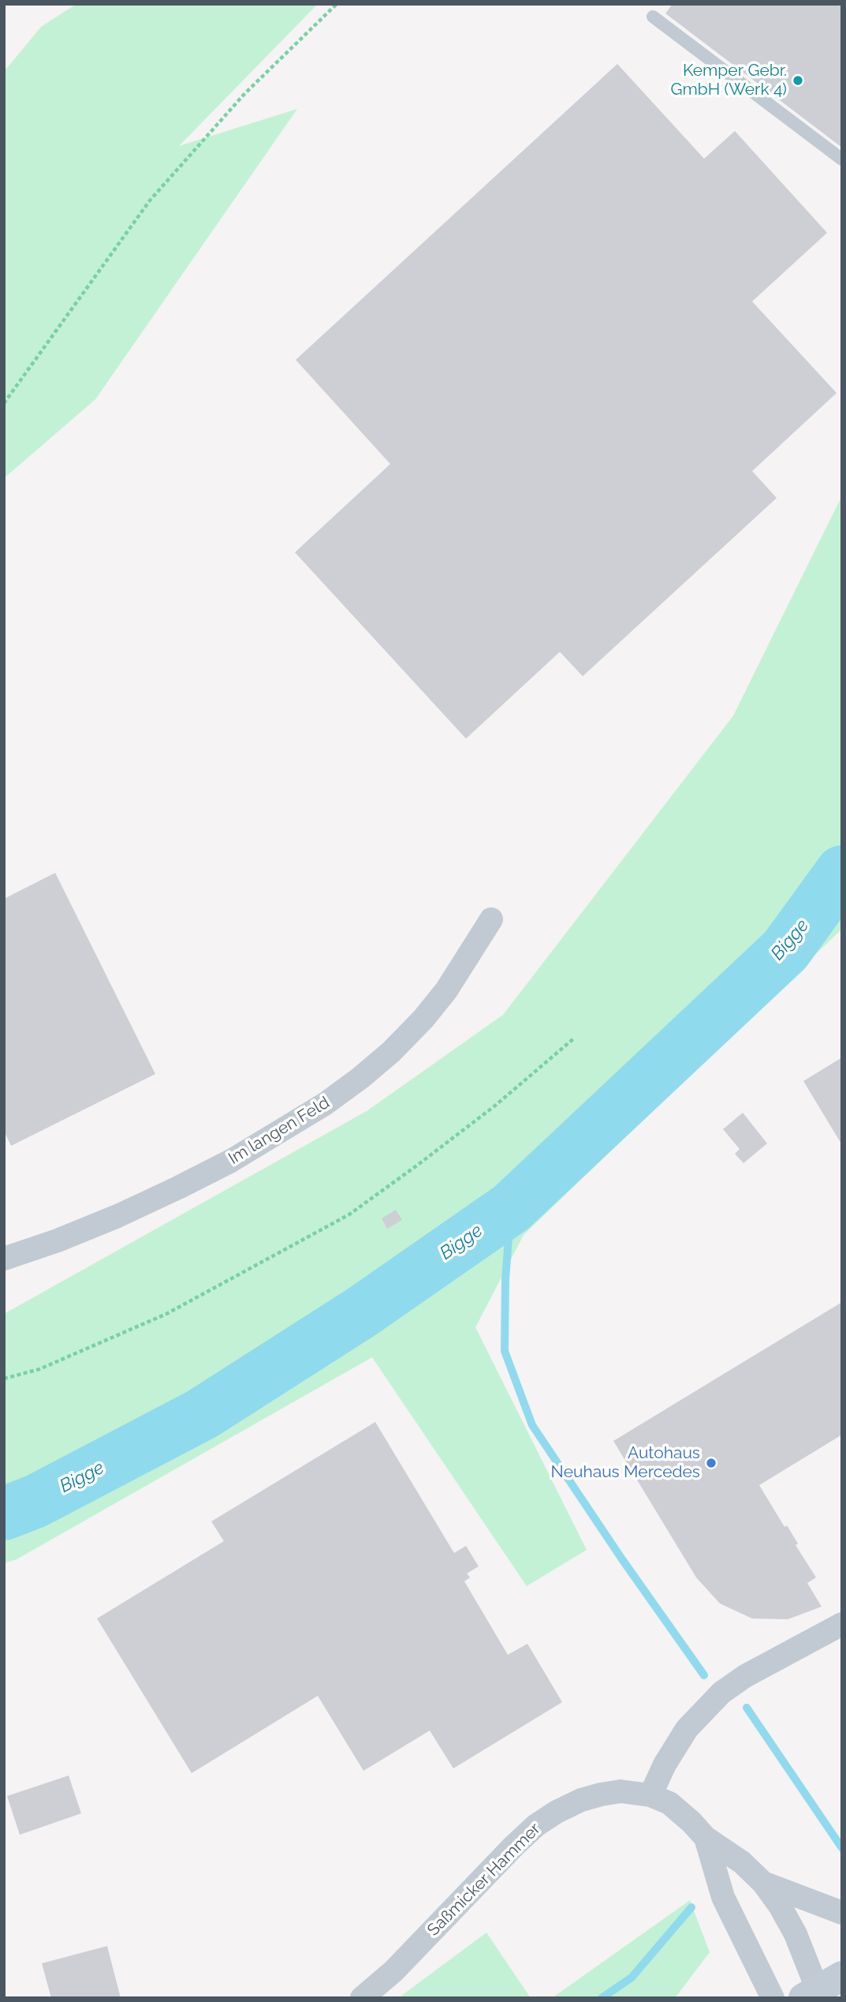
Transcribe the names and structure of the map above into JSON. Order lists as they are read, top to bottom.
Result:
{
  "streets": {
    "street": ["Im langen Feld", "Saßmicker Hammer"]
  },
  "water": ["Bigge"],
  "places": ["Kemper Gebr. GmbH (Werk 4)", "Autohaus Neuhaus Mercedes"]
}
